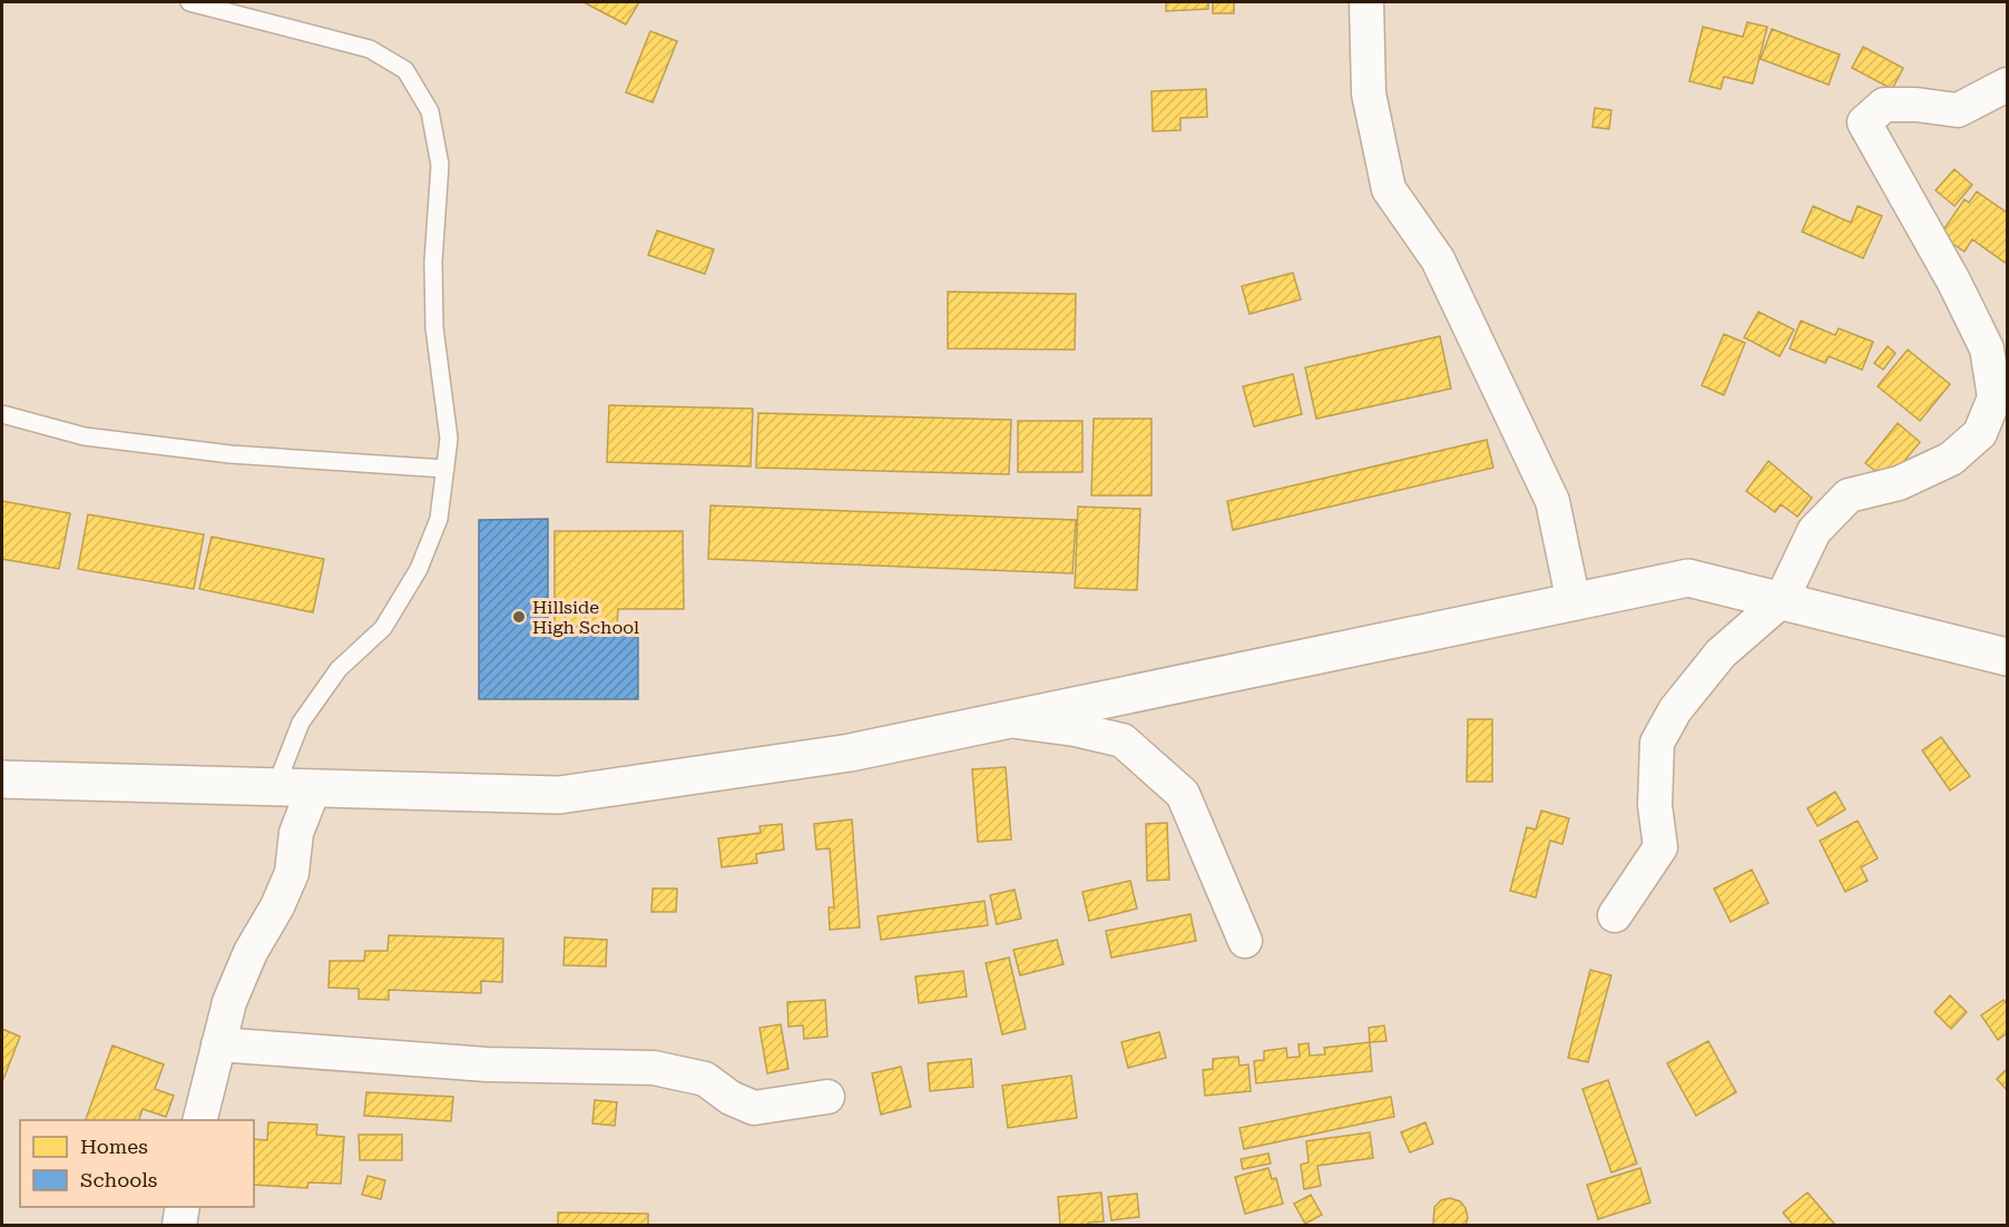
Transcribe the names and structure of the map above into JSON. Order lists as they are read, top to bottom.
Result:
{
  "places": ["Hillside High School"],
  "legend": ["Homes", "Schools"]
}
